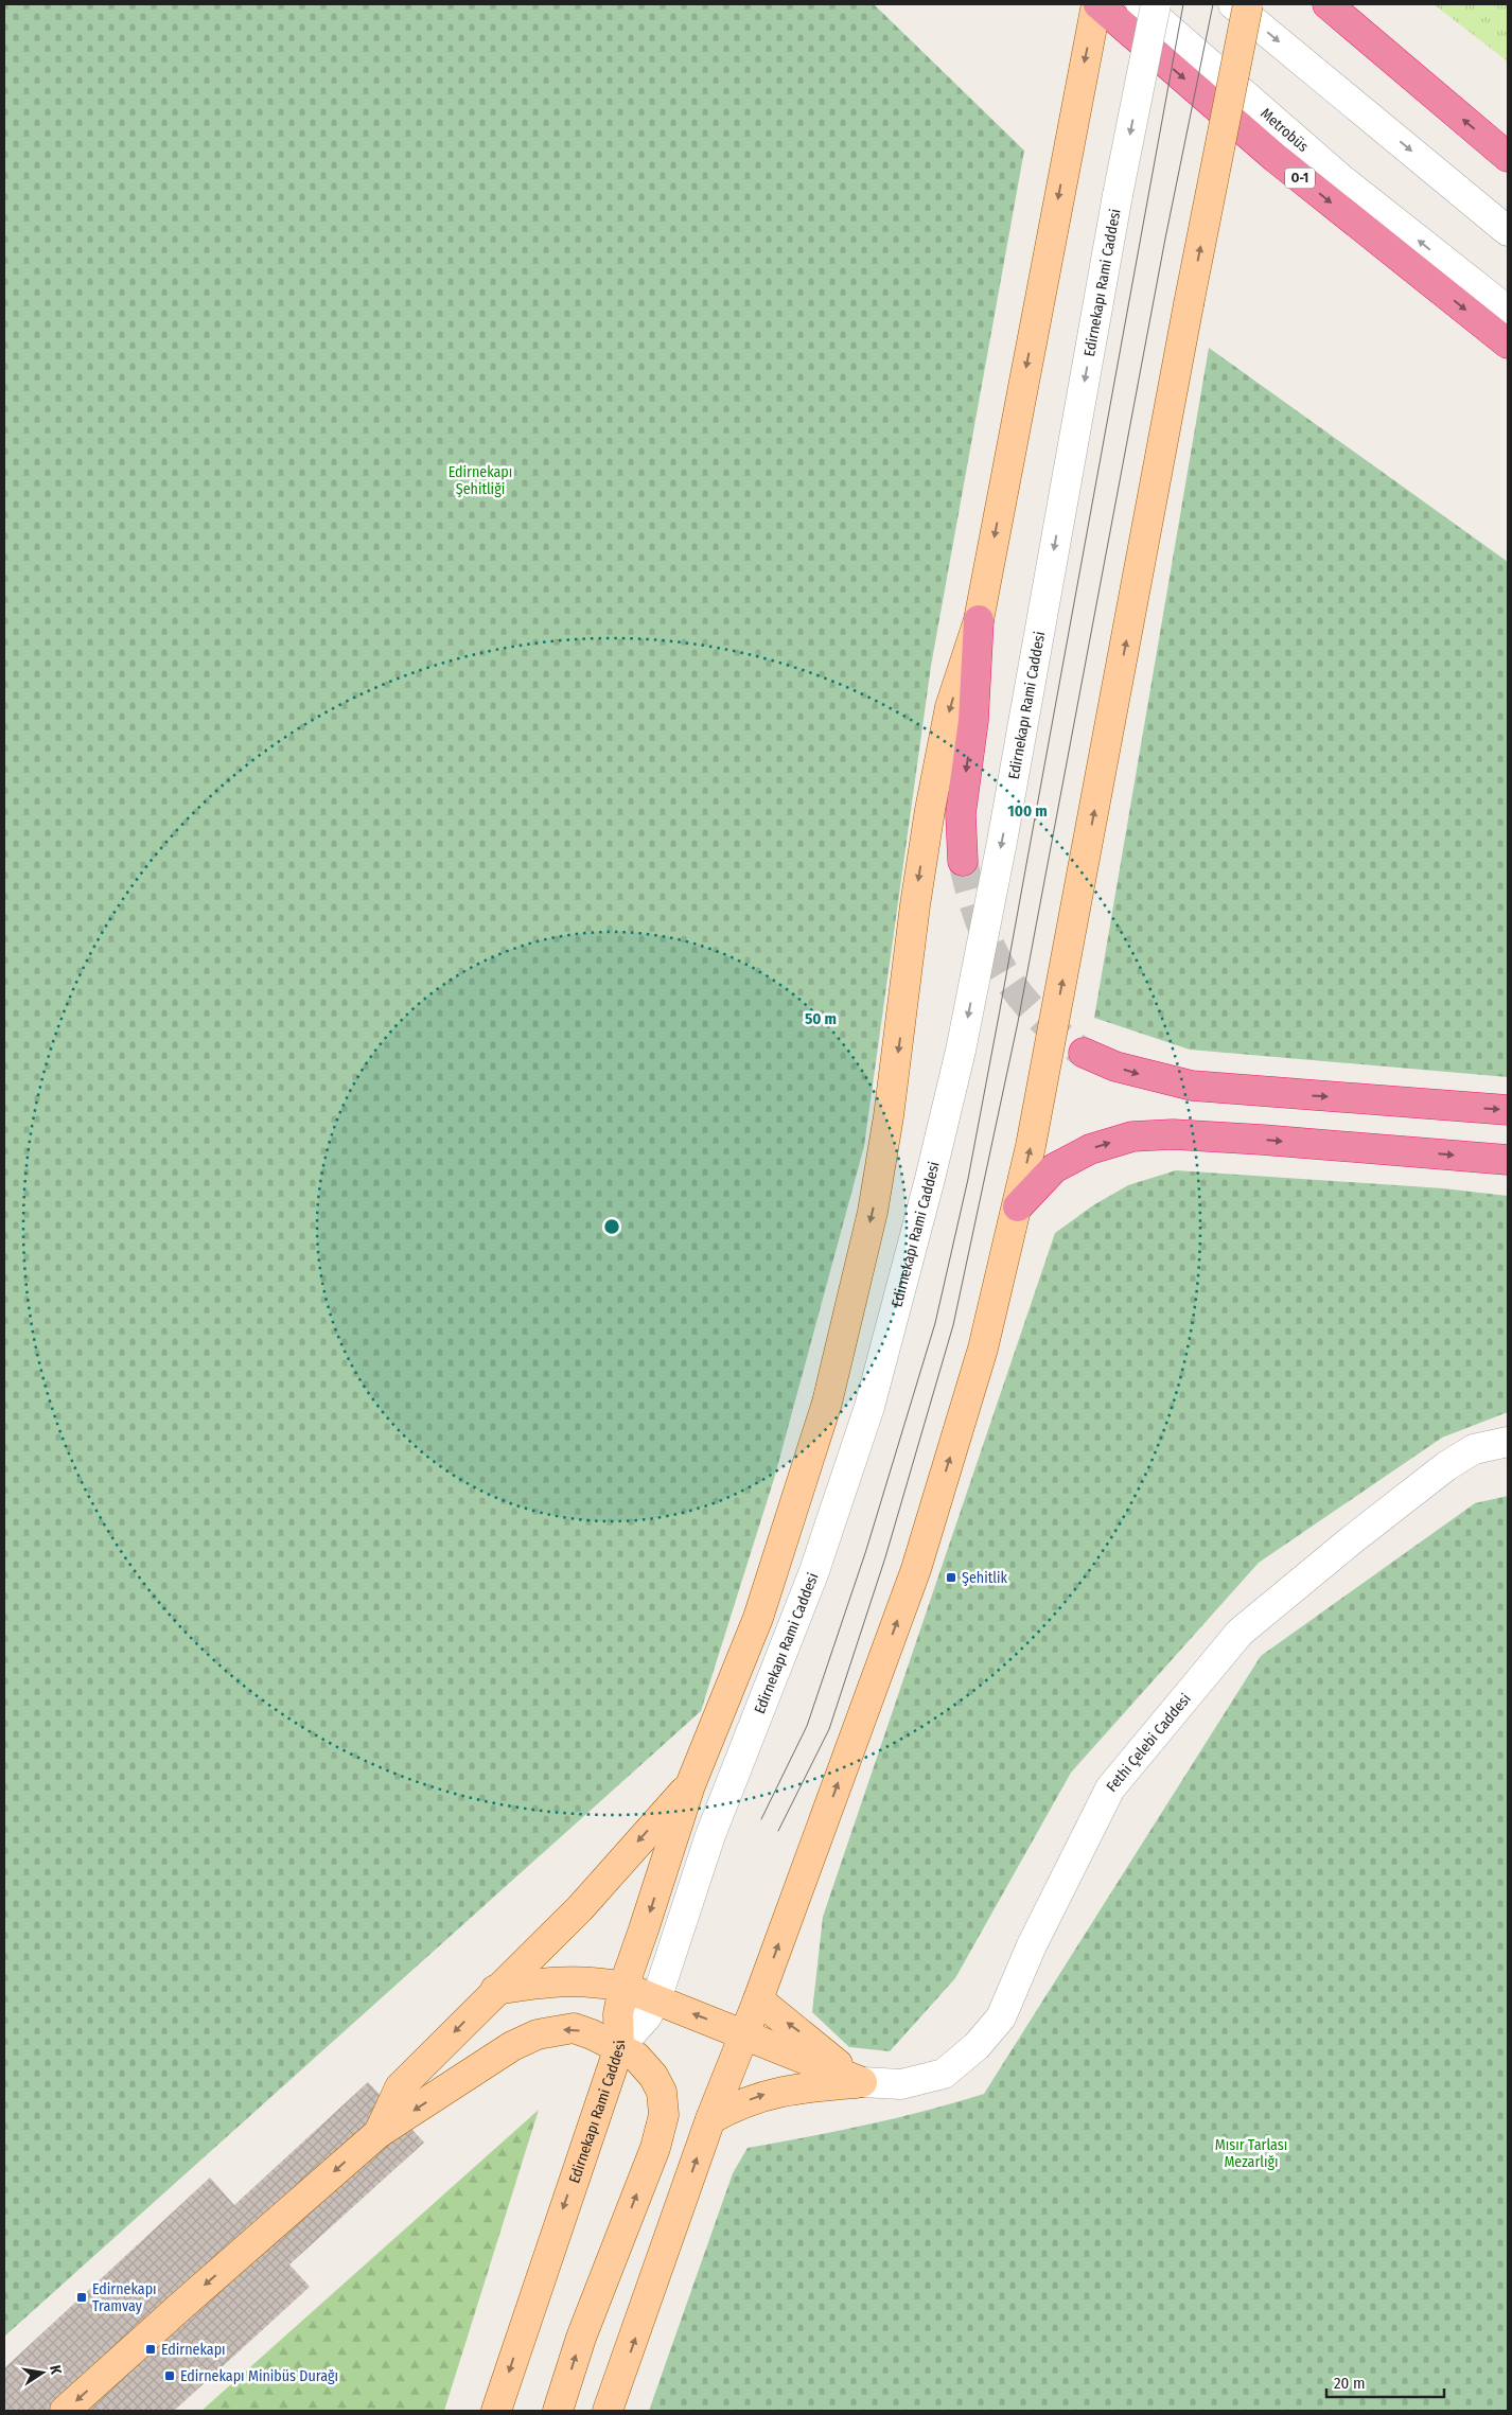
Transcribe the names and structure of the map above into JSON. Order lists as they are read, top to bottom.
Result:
{
  "streets": {
    "highway": ["O-1"],
    "main road": ["Edirnekapı Rami Caddesi"],
    "street": ["Metrobüs", "Fethi Çelebi Caddesi"]
  },
  "one_way": ["Edirnekapı Rami Caddesi"],
  "parks": ["Edirnekapı Şehitliği", "Mısır Tarlası Mezarlığı"],
  "places": {
    "transit": [
      "Şehitlik",
      "Edirnekapı Tramvay",
      "Edirnekapı",
      "Edirnekapı Minibüs Durağı"
    ]
  },
  "scale_bar": "20 m",
  "north": "right",
  "rings": ["100 m", "50 m"]
}
